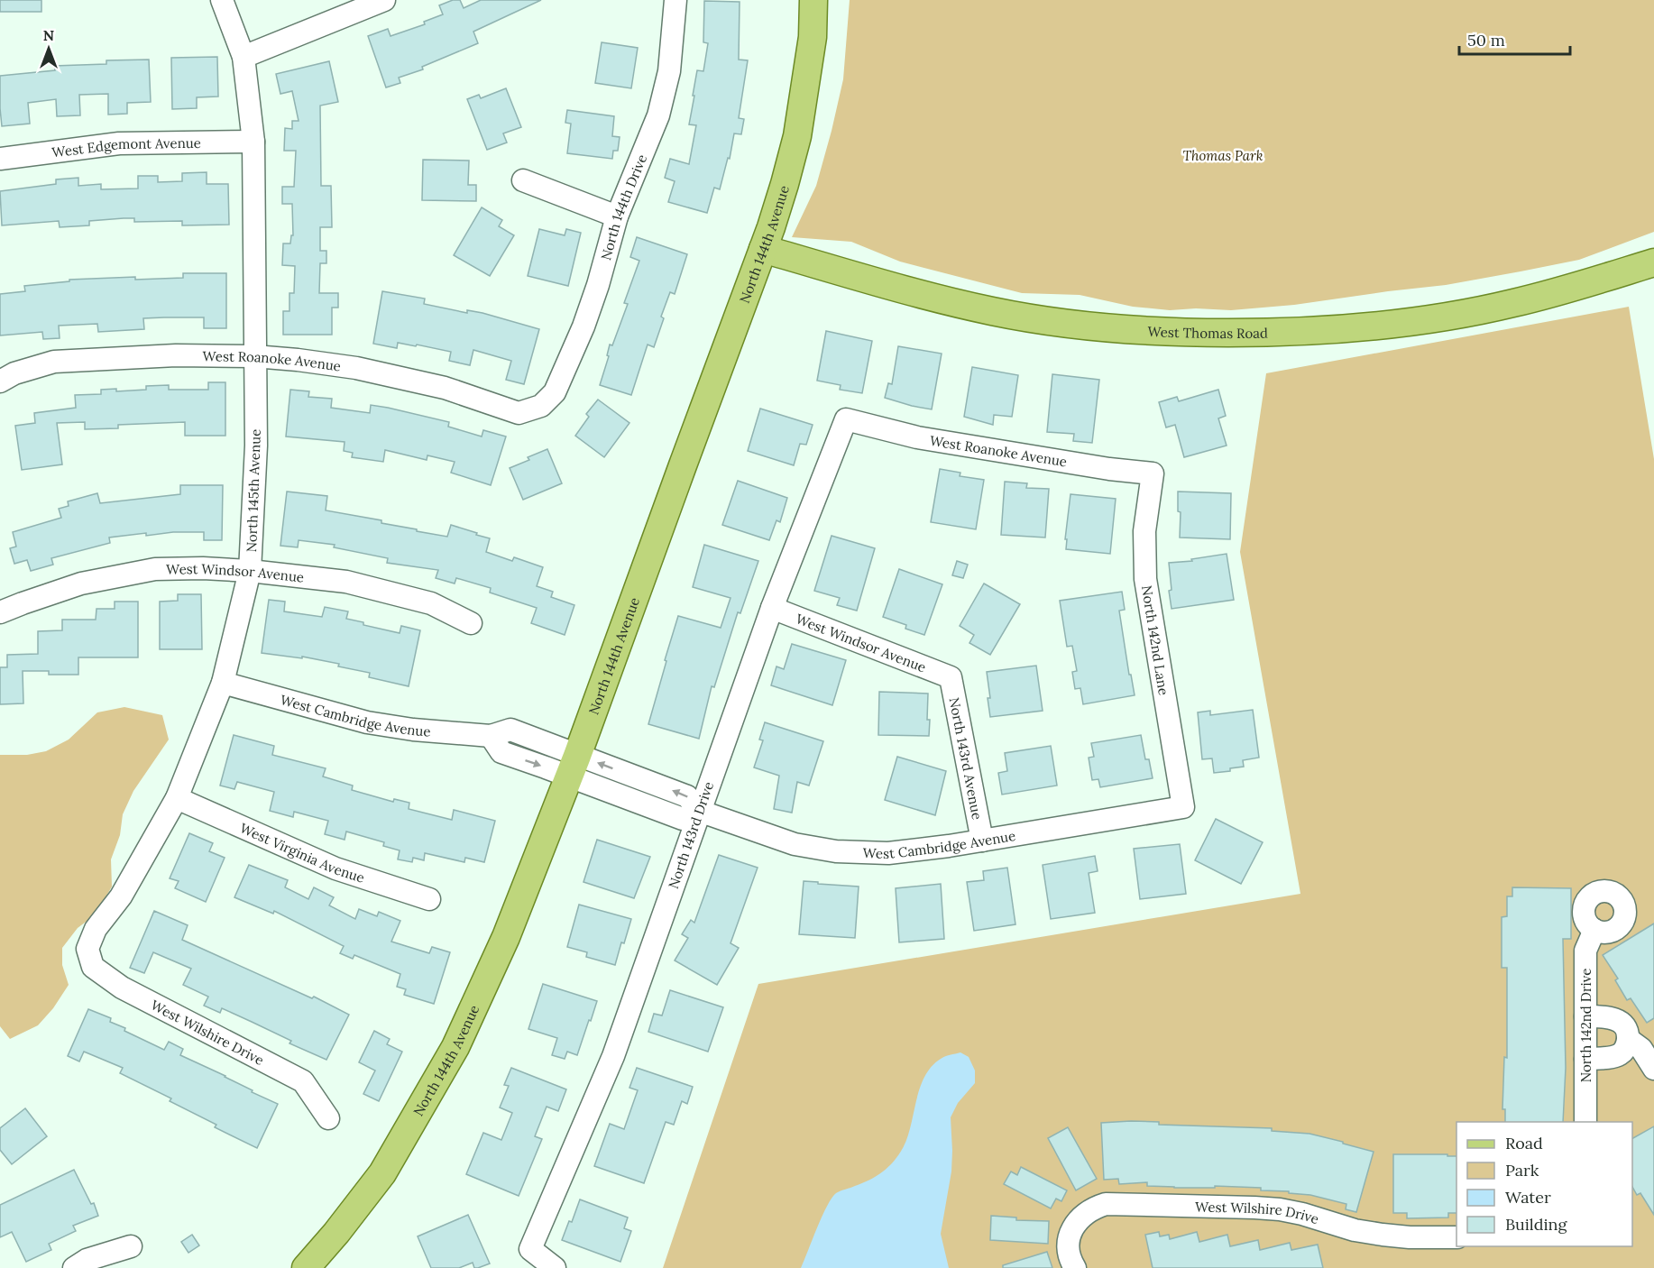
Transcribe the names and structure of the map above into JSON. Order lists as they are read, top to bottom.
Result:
{
  "streets": {
    "main road": ["North 144th Avenue", "West Thomas Road"],
    "street": [
      "West Edgemont Avenue",
      "North 144th Drive",
      "West Roanoke Avenue",
      "North 145th Avenue",
      "West Windsor Avenue",
      "North 142nd Lane",
      "West Cambridge Avenue",
      "North 143rd Avenue",
      "North 143rd Drive",
      "West Virginia Avenue",
      "North 142nd Drive",
      "West Wilshire Drive"
    ]
  },
  "crossings": [
    ["West Edgemont Avenue", "North 145th Avenue"],
    ["North 144th Drive", "West Roanoke Avenue"],
    ["North 144th Avenue", "West Thomas Road"],
    ["North 144th Avenue", "West Cambridge Avenue"],
    ["West Roanoke Avenue", "North 145th Avenue"],
    ["West Roanoke Avenue", "North 142nd Lane"],
    ["West Roanoke Avenue", "North 143rd Drive"],
    ["North 145th Avenue", "West Windsor Avenue"],
    ["North 145th Avenue", "West Cambridge Avenue"],
    ["North 145th Avenue", "West Virginia Avenue"],
    ["North 145th Avenue", "West Wilshire Drive"],
    ["West Windsor Avenue", "North 143rd Avenue"],
    ["West Windsor Avenue", "North 143rd Drive"],
    ["North 142nd Lane", "West Cambridge Avenue"],
    ["West Cambridge Avenue", "North 143rd Avenue"],
    ["West Cambridge Avenue", "North 143rd Drive"]
  ],
  "parks": ["Thomas Park"],
  "legend": [
    "Road",
    "Park",
    "Water",
    "Building"
  ],
  "scale_bar": "50 m",
  "north": "top"
}
